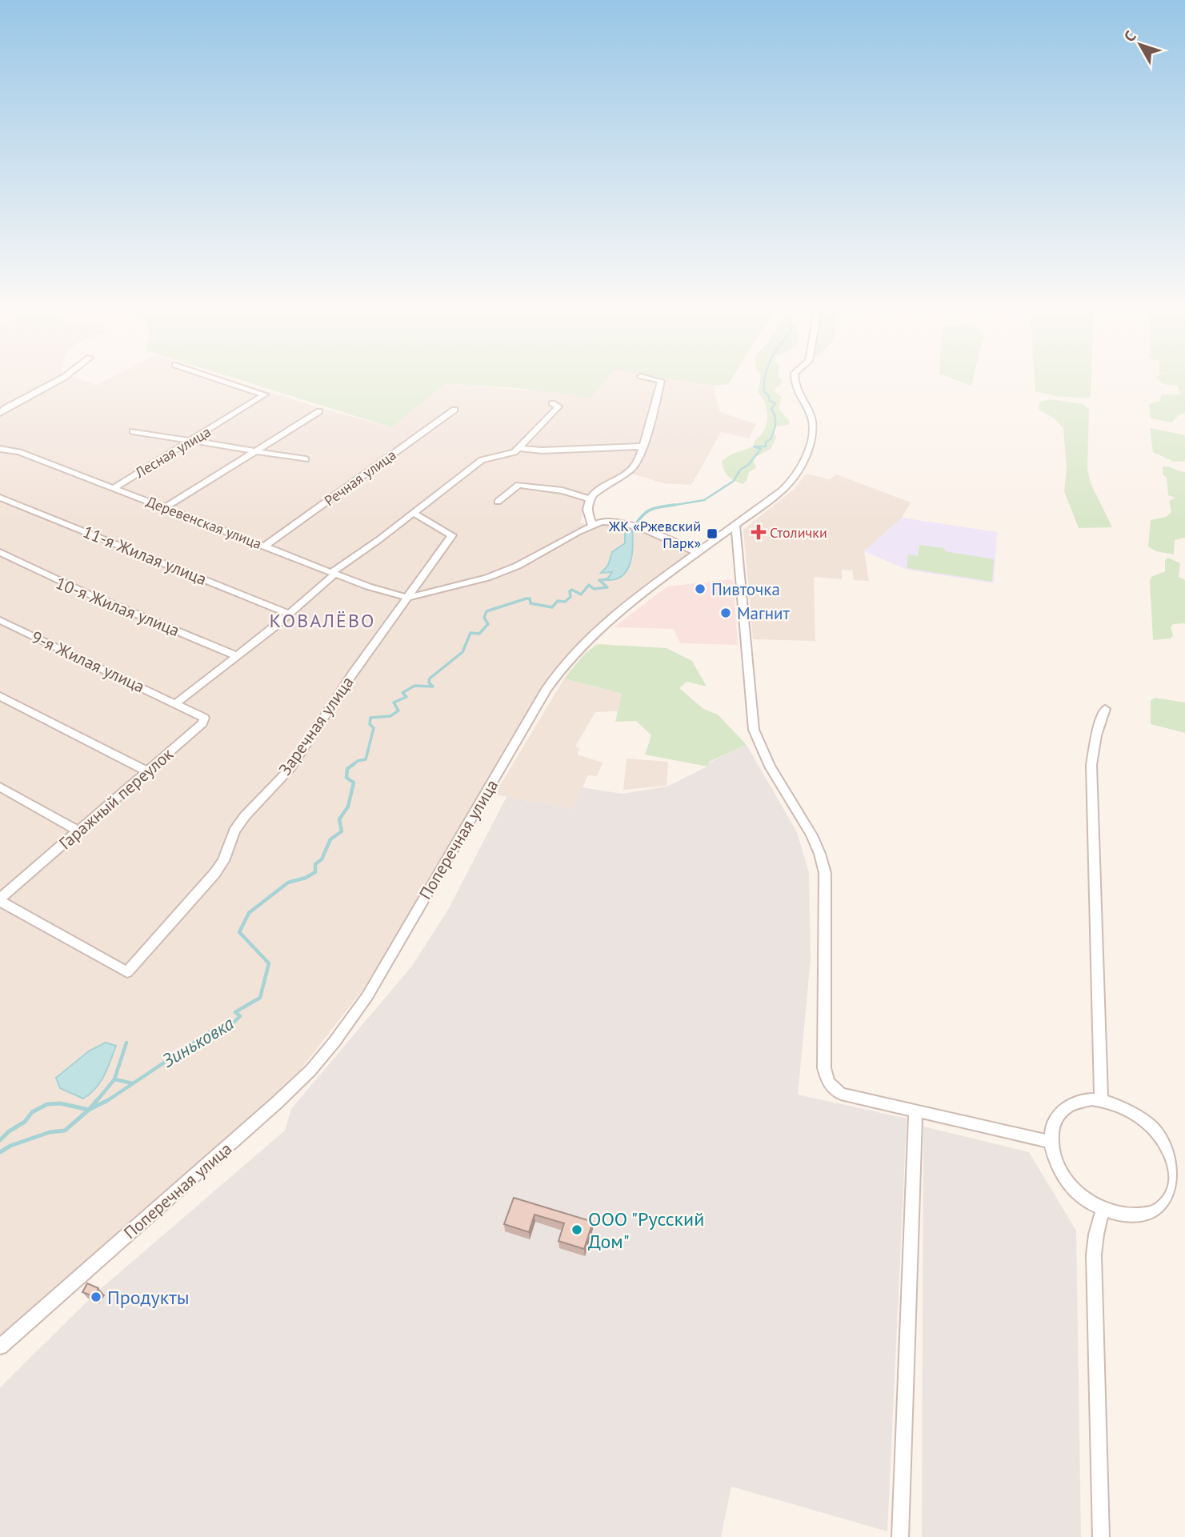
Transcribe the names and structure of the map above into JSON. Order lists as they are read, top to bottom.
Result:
{
  "streets": {
    "street": [
      "Лесная улица",
      "Речная улица",
      "Деревенская улица",
      "11-я Жилая улица",
      "10-я Жилая улица",
      "9-я Жилая улица",
      "Заречная улица",
      "Гаражный переулок",
      "Поперечная улица"
    ]
  },
  "crossings": [
    ["Лесная улица", "Деревенская улица"],
    ["Речная улица", "Деревенская улица"],
    ["Деревенская улица", "Заречная улица"],
    ["9-я Жилая улица", "Гаражный переулок"]
  ],
  "districts": ["КОВАЛЁВО"],
  "water": ["Зиньковка"],
  "places": {
    "health": ["Столички"],
    "transit": ["ЖК «Ржевский Парк»"],
    "other": [
      "Пивточка",
      "Магнит",
      "ООО \"Русский Дом\"",
      "Продукты"
    ]
  },
  "north": "top left"
}
